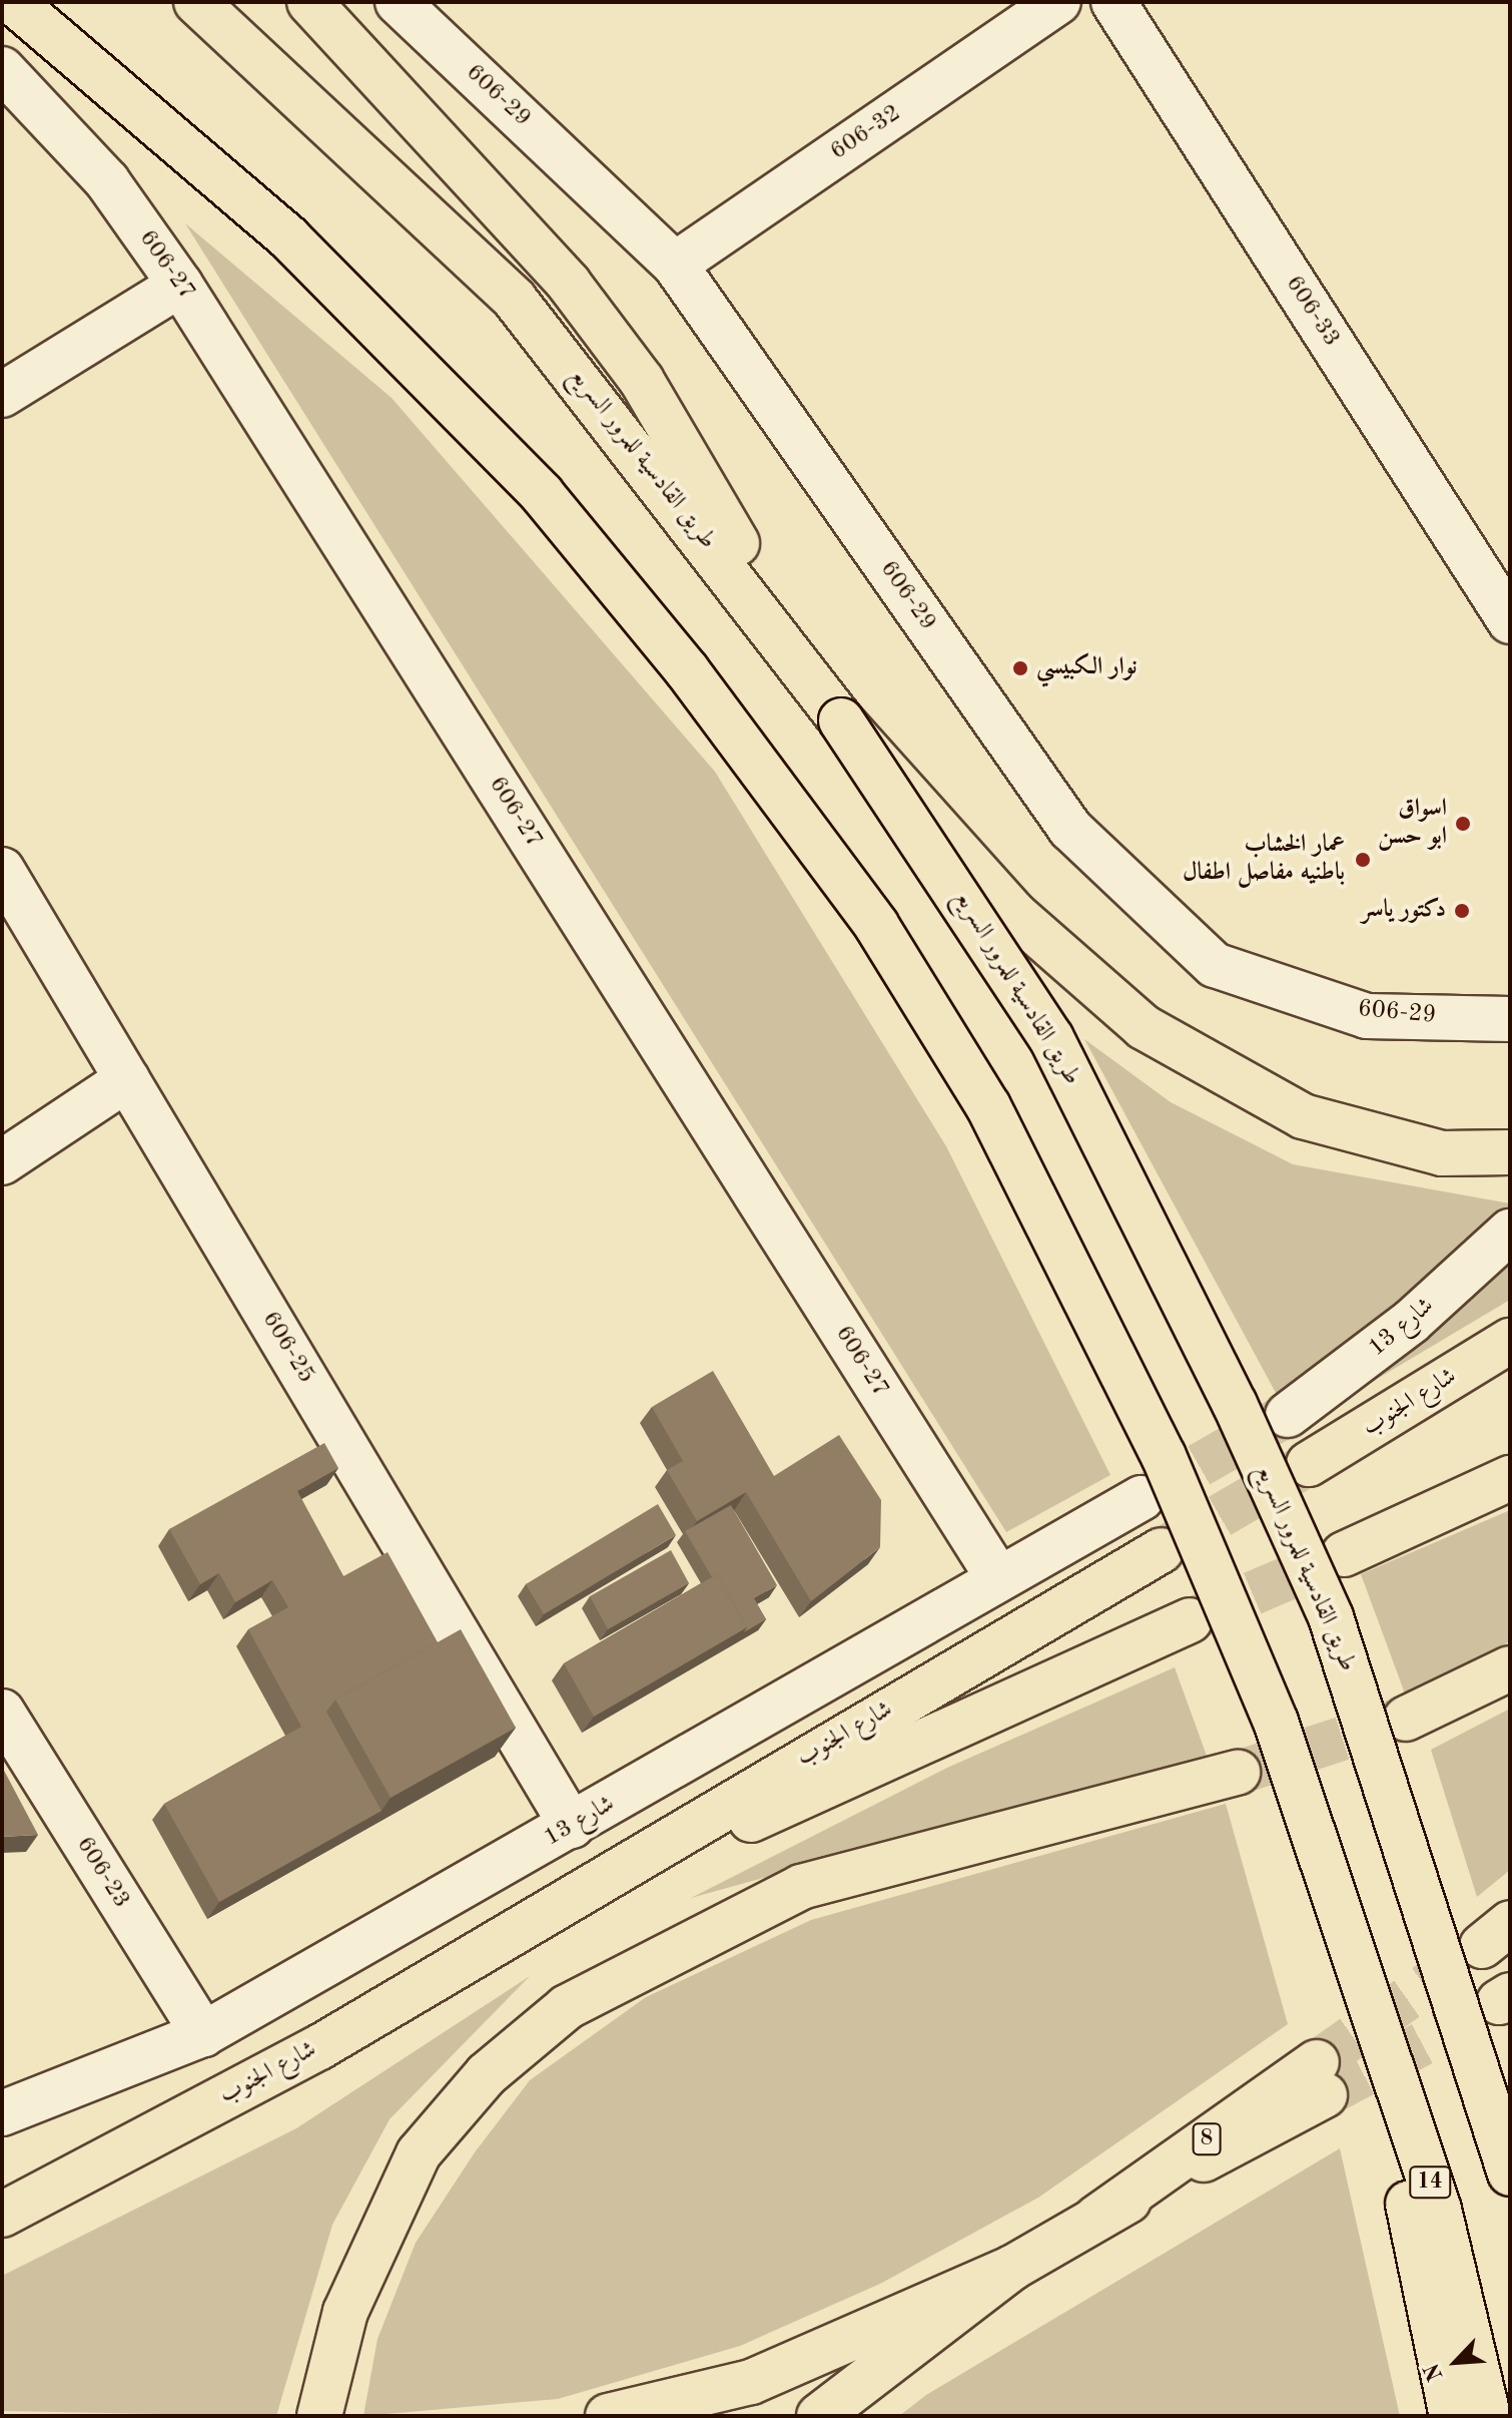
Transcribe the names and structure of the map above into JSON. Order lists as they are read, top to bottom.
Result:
{
  "streets": {
    "main road": [
      "طريق القادسية للمرور السريع",
      "شارع الجنوب",
      "8",
      "14"
    ],
    "street": [
      "606-29",
      "606-32",
      "606-27",
      "606-33",
      "شارع 13",
      "606-25",
      "606-23"
    ]
  },
  "crossings": [
    ["606-29", "606-32"],
    ["606-27", "شارع 13"],
    ["شارع 13", "606-25"],
    ["شارع 13", "606-23"]
  ],
  "places": [
    "نوار الكبيسي",
    "اسواق ابو حسن",
    "عمار الخشاب باطنيه مفاصل اطفال",
    "دكتور ياسر"
  ],
  "north": "bottom left"
}
